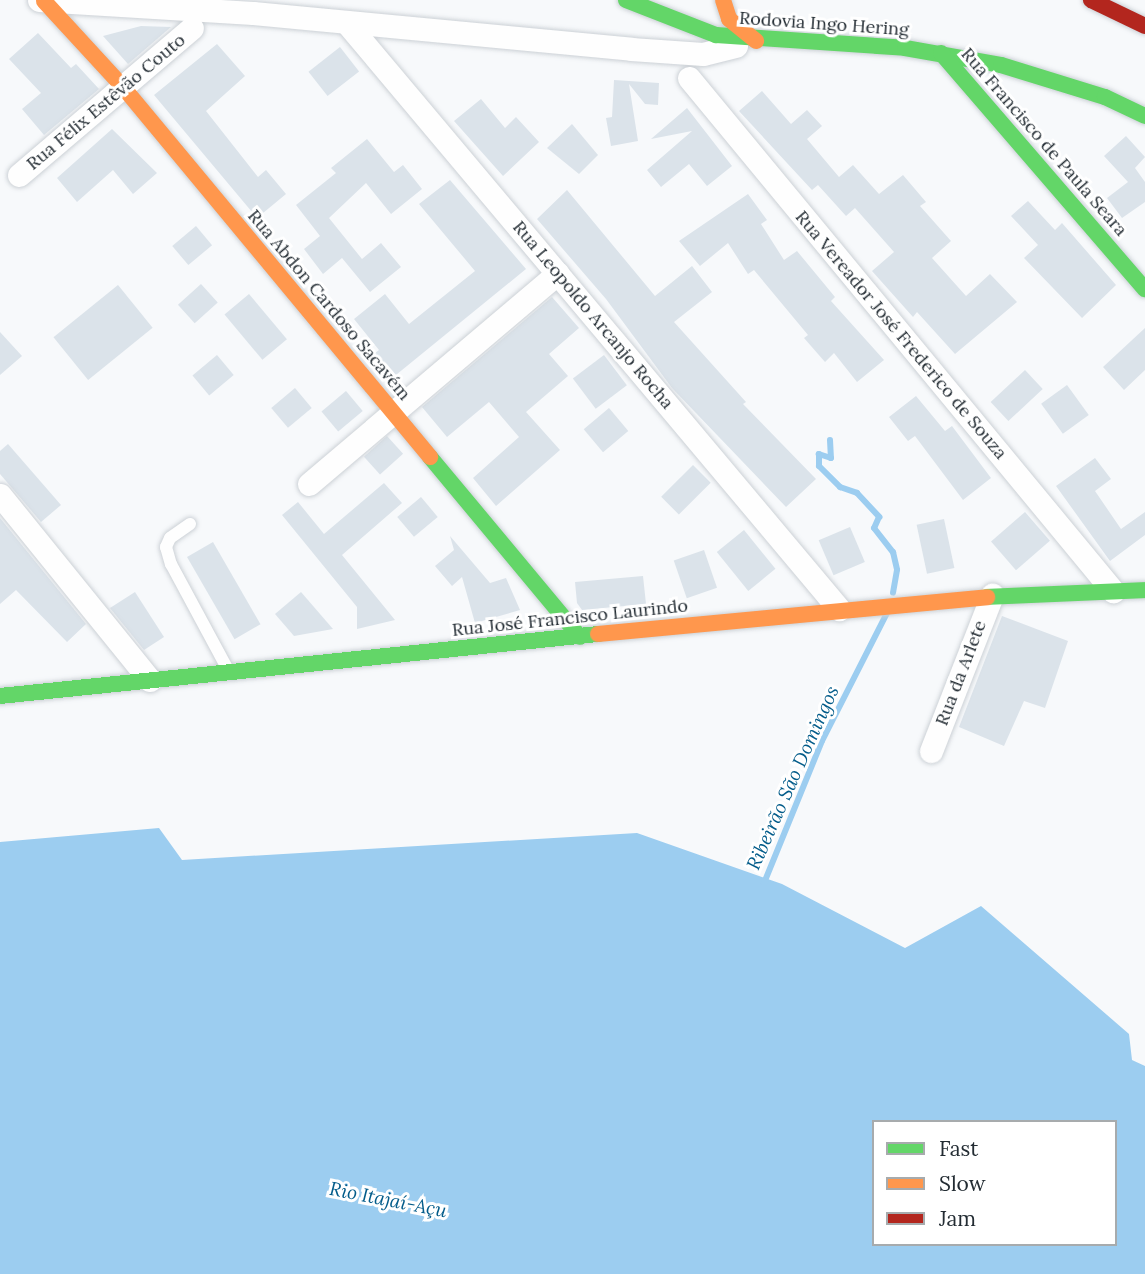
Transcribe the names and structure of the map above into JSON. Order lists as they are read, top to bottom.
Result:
{
  "streets": {
    "main road": [
      "Rodovia Ingo Hering",
      "Rua Francisco de Paula Seara",
      "Rua Abdon Cardoso Sacavém",
      "Rua José Francisco Laurindo"
    ],
    "street": [
      "Rua Félix Estêvão Couto",
      "Rua Leopoldo Arcanjo Rocha",
      "Rua Vereador José Frederico de Souza",
      "Rua da Arlete"
    ]
  },
  "crossings": [
    ["Rodovia Ingo Hering", "Rua Francisco de Paula Seara"],
    ["Rua Félix Estêvão Couto", "Rua Abdon Cardoso Sacavém"],
    ["Rua Abdon Cardoso Sacavém", "Rua José Francisco Laurindo"],
    ["Rua Leopoldo Arcanjo Rocha", "Rua José Francisco Laurindo"],
    ["Rua Vereador José Frederico de Souza", "Rua José Francisco Laurindo"],
    ["Rua José Francisco Laurindo", "Rua da Arlete"]
  ],
  "water": ["Ribeirão São Domingos", "Rio Itajaí-Açu"],
  "legend": ["Fast", "Slow", "Jam"]
}
